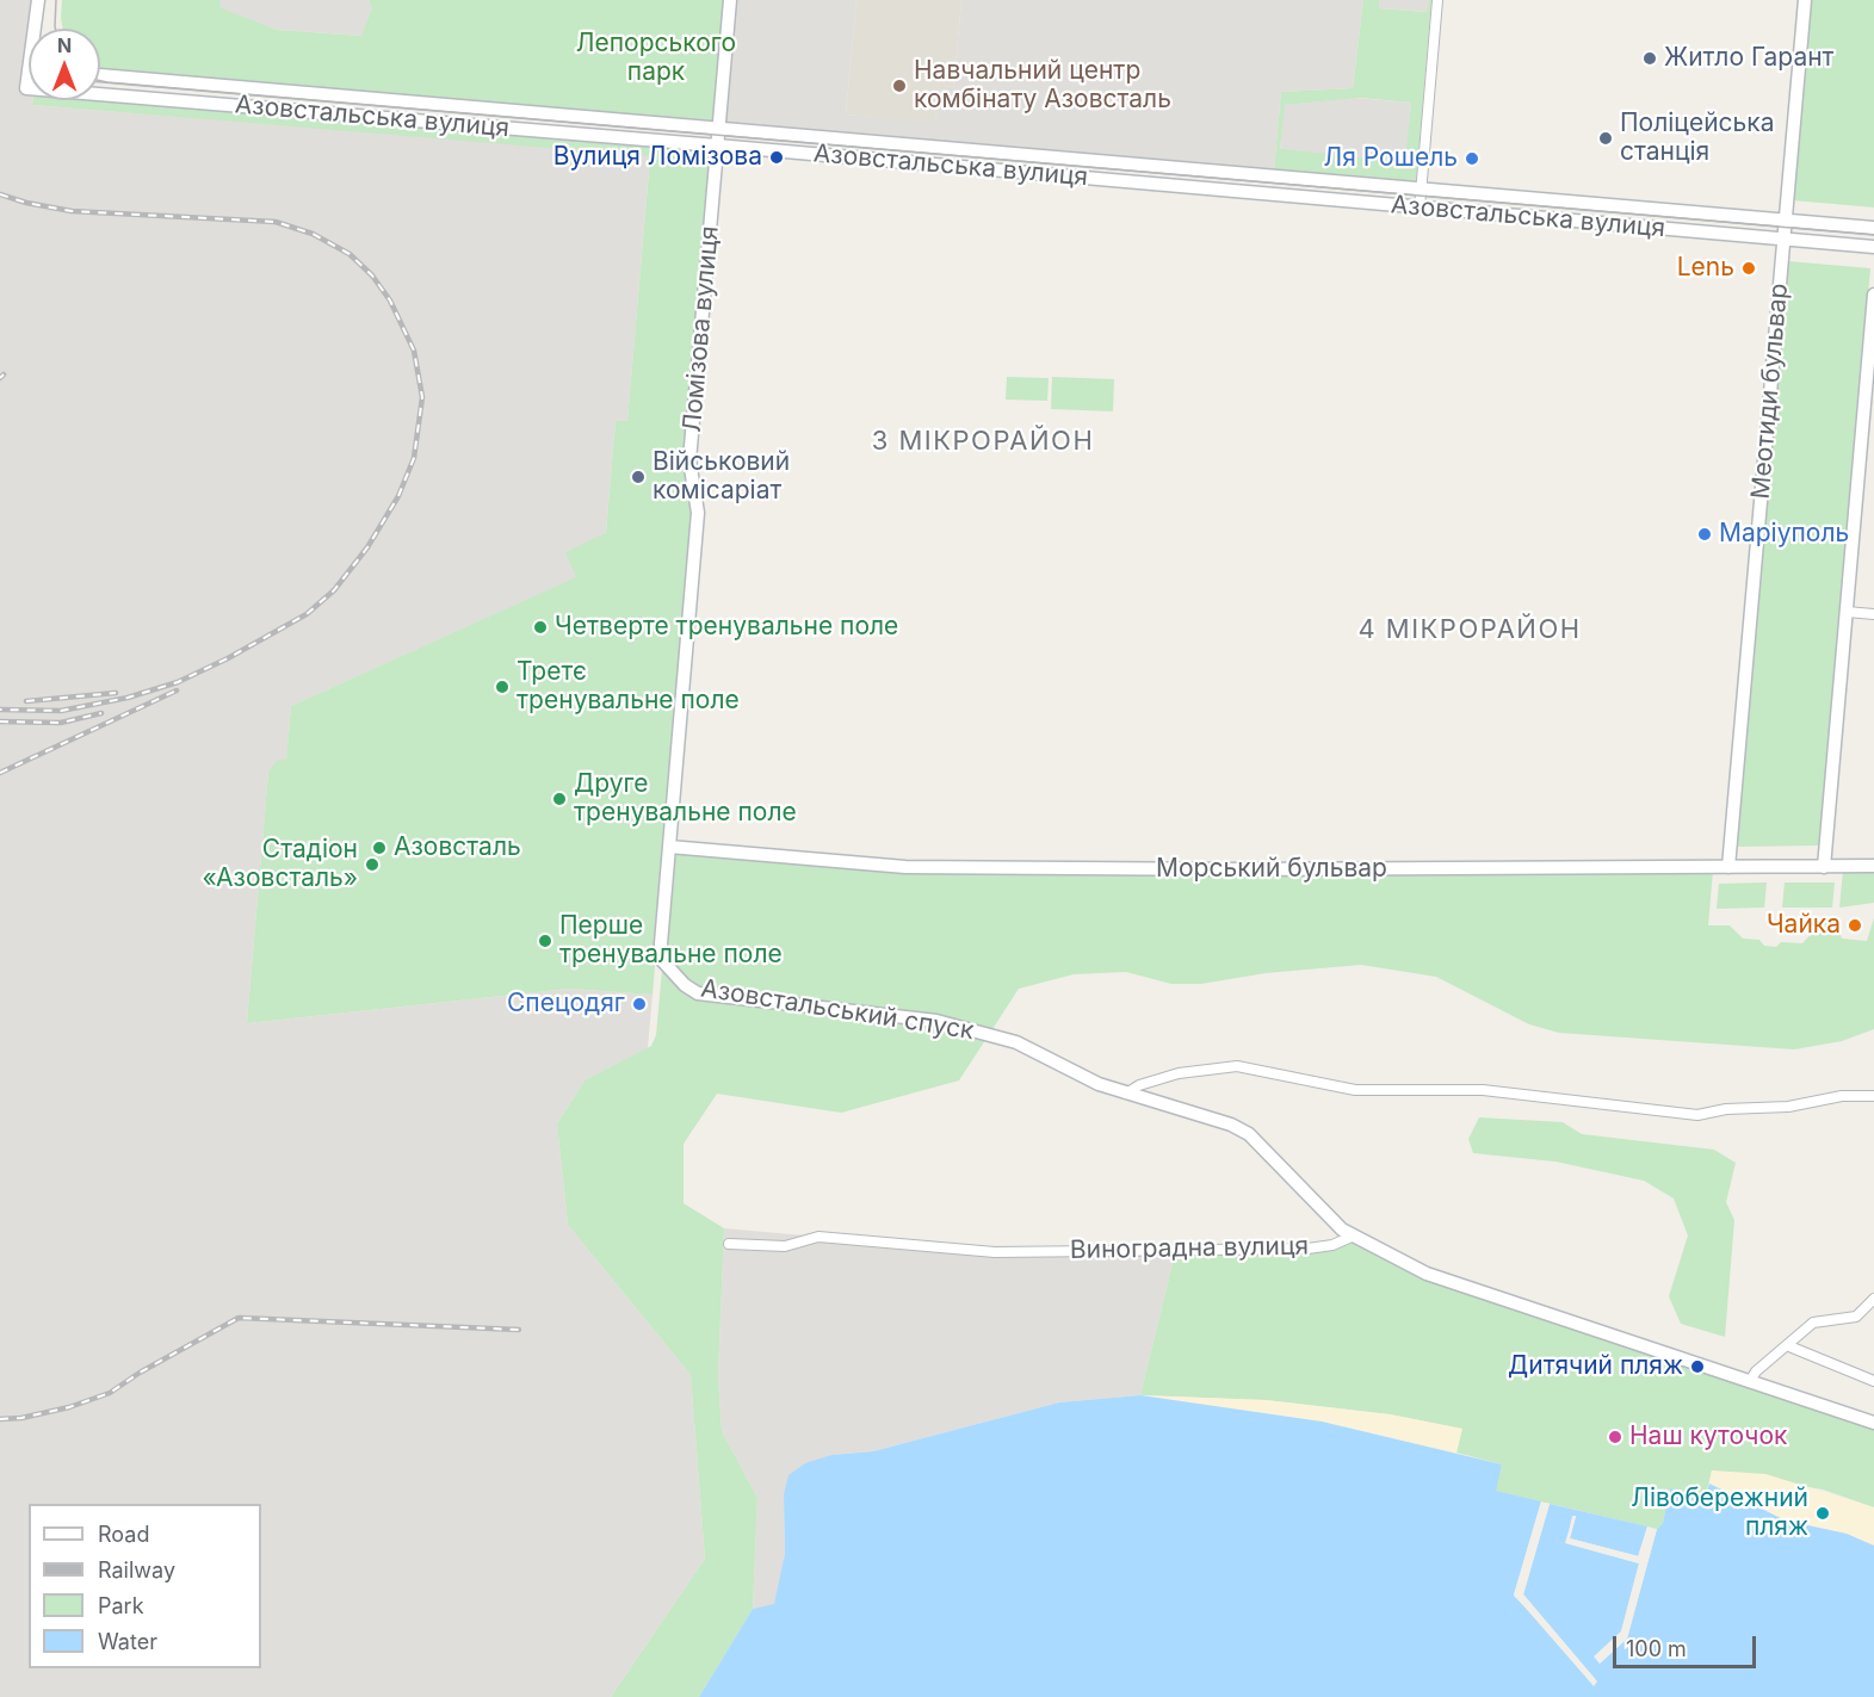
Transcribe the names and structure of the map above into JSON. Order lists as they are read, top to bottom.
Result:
{
  "streets": {
    "street": [
      "Азовстальська вулиця",
      "Ломізова вулиця",
      "Меотиди бульвар",
      "Морський бульвар",
      "Азовстальський спуск",
      "Виноградна вулиця"
    ]
  },
  "crossings": [
    ["Азовстальська вулиця", "Ломізова вулиця"],
    ["Азовстальська вулиця", "Меотиди бульвар"],
    ["Ломізова вулиця", "Морський бульвар"],
    ["Ломізова вулиця", "Азовстальський спуск"],
    ["Меотиди бульвар", "Морський бульвар"],
    ["Азовстальський спуск", "Виноградна вулиця"]
  ],
  "districts": ["3 МІКРОРАЙОН", "4 МІКРОРАЙОН"],
  "parks": ["Лепорського парк"],
  "places": [
    "Житло Гарант",
    "Навчальний центр комбінату Азовсталь",
    "Поліцейська станція",
    "Вулиця Ломізова",
    "Ля Рошель",
    "Lenь",
    "Військовий комісаріат",
    "Маріуполь",
    "Четверте тренувальне поле",
    "Третє тренувальне поле",
    "Друге тренувальне поле",
    "Азовсталь",
    "Стадіон «Азовсталь»",
    "Чайка",
    "Перше тренувальне поле",
    "Спецодяг",
    "Дитячий пляж",
    "Наш куточок",
    "Лівобережний пляж"
  ],
  "legend": [
    "Road",
    "Railway",
    "Park",
    "Water"
  ],
  "scale_bar": "100 m",
  "north": "top"
}
